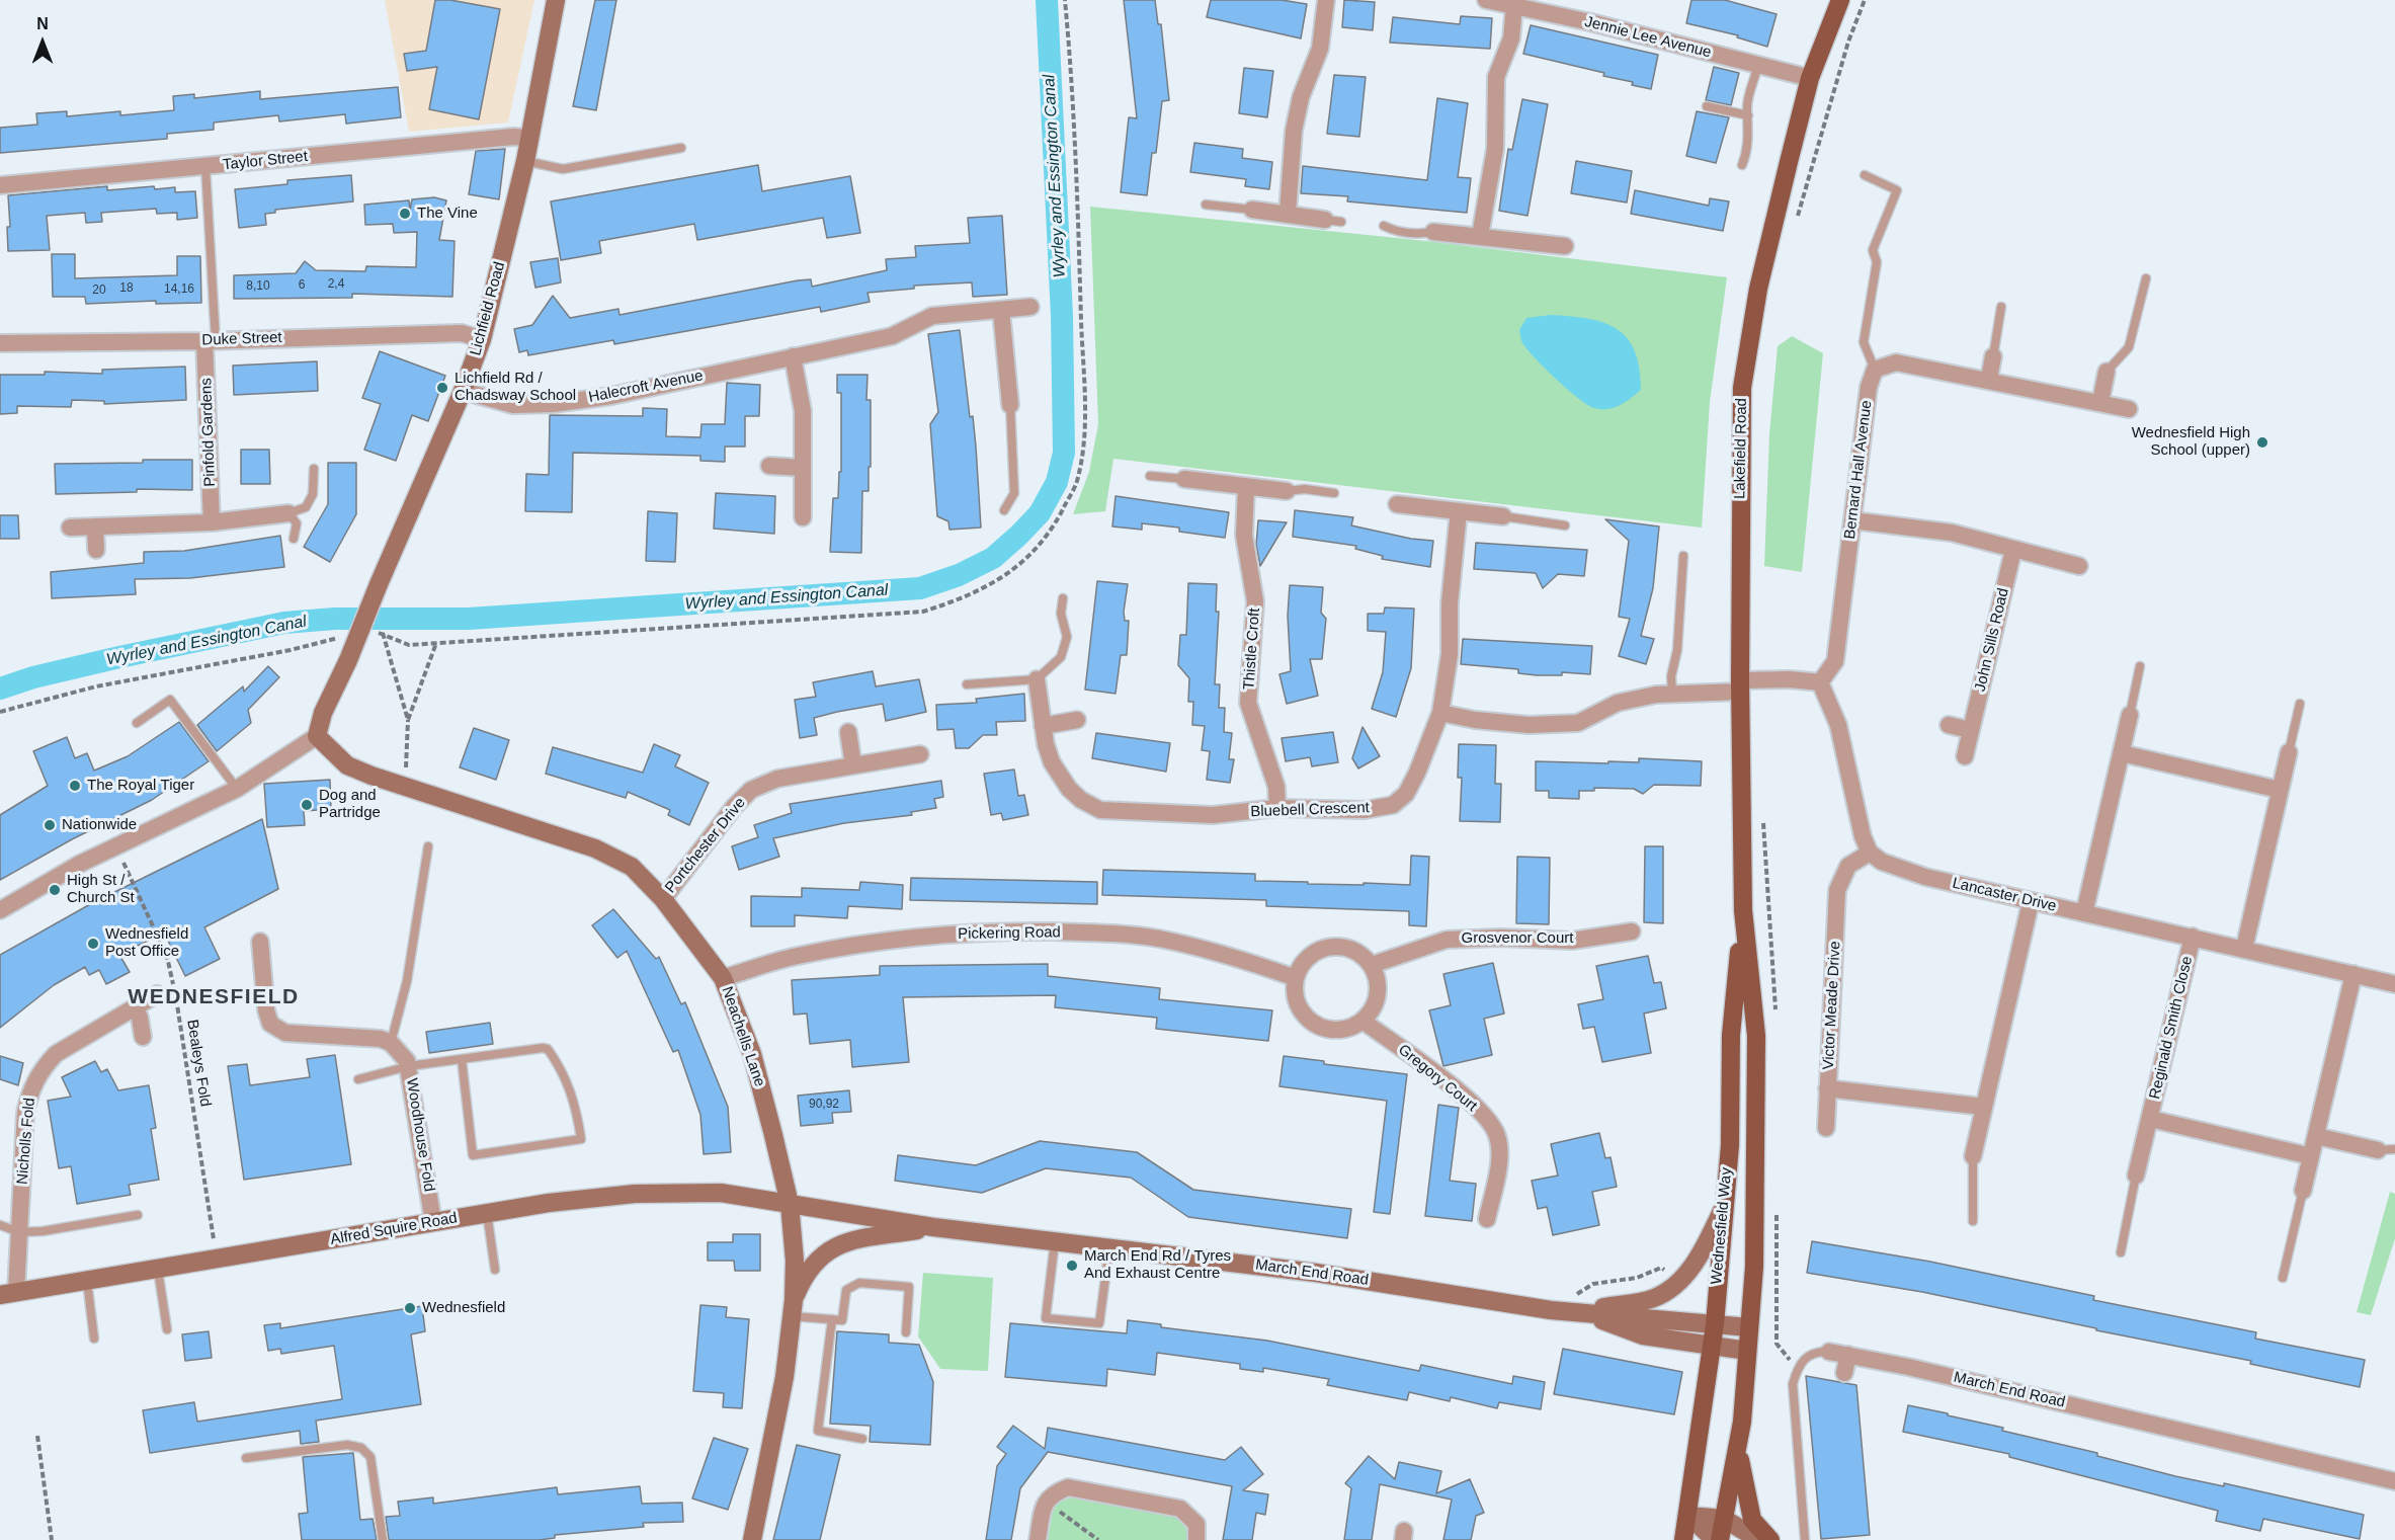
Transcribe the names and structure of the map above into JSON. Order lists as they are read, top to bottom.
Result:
{
  "streets": {
    "main road": ["Lakefield Road", "Wednesfield Way"],
    "street": [
      "Jennie Lee Avenue",
      "Taylor Street",
      "Lichfield Road",
      "Duke Street",
      "Halecroft Avenue",
      "Pinfold Gardens",
      "Bernard Hall Avenue",
      "John Sills Road",
      "Thistle Croft",
      "Bluebell Crescent",
      "Portchester Drive",
      "Lancaster Drive",
      "Pickering Road",
      "Grosvenor Court",
      "Victor Meade Drive",
      "Reginald Smith Close",
      "Neachells Lane",
      "Gregory Court",
      "Woodhouse Fold",
      "Nicholls Fold",
      "Alfred Squire Road",
      "March End Road"
    ],
    "path": ["Bealeys Fold"]
  },
  "crossings": [
    ["Jennie Lee Avenue", "Lakefield Road"],
    ["Taylor Street", "Lichfield Road"],
    ["Lichfield Road", "Duke Street"],
    ["Lichfield Road", "Halecroft Avenue"],
    ["Lichfield Road", "Neachells Lane"],
    ["Duke Street", "Pinfold Gardens"],
    ["Lakefield Road", "Wednesfield Way"],
    ["Thistle Croft", "Bluebell Crescent"],
    ["Portchester Drive", "Neachells Lane"],
    ["Lancaster Drive", "Victor Meade Drive"],
    ["Lancaster Drive", "Reginald Smith Close"],
    ["Pickering Road", "Grosvenor Court"],
    ["Pickering Road", "Neachells Lane"],
    ["Pickering Road", "Gregory Court"],
    ["Grosvenor Court", "Gregory Court"],
    ["Neachells Lane", "Alfred Squire Road"],
    ["Neachells Lane", "March End Road"],
    ["Bealeys Fold", "Alfred Squire Road"],
    ["Woodhouse Fold", "Alfred Squire Road"],
    ["Nicholls Fold", "Alfred Squire Road"],
    ["Wednesfield Way", "March End Road"],
    ["Alfred Squire Road", "March End Road"]
  ],
  "districts": ["WEDNESFIELD"],
  "water": ["Wyrley and Essington Canal"],
  "places": [
    "The Vine",
    "Lichfield Rd / Chadsway School",
    "Wednesfield High School (upper)",
    "The Royal Tiger",
    "Dog and Partridge",
    "Nationwide",
    "High St / Church St",
    "Wednesfield Post Office",
    "March End Rd / Tyres And Exhaust Centre",
    "Wednesfield"
  ],
  "house_numbers": [
    "2,4",
    "6",
    "8,10",
    "18",
    "14,16",
    "20",
    "90,92"
  ],
  "north": "top"
}
